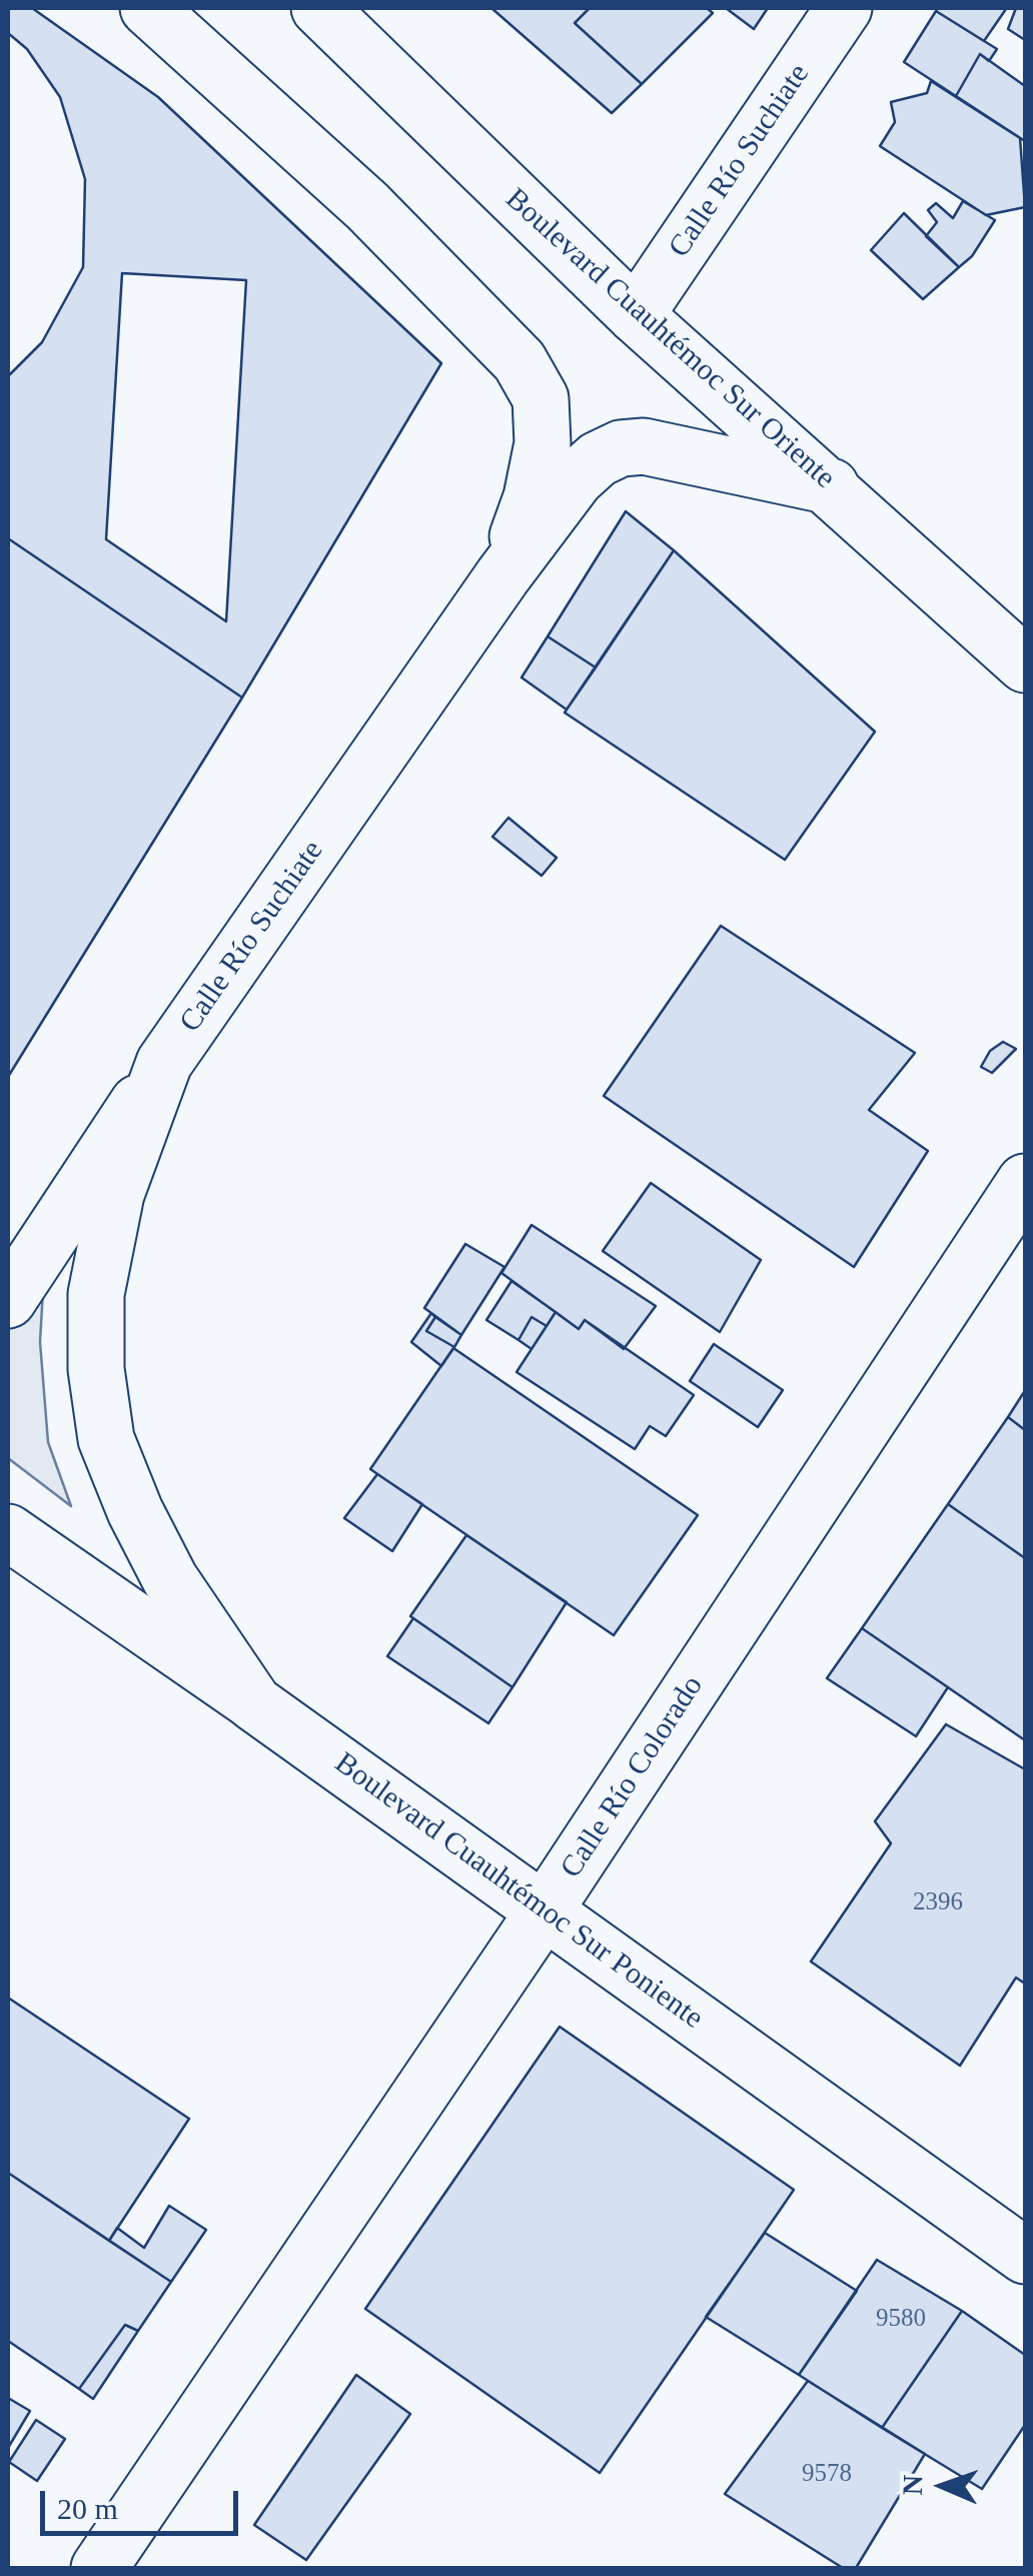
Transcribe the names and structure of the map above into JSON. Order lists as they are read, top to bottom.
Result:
{
  "streets": {
    "main road": [
      "Calle Río Suchiate",
      "Boulevard Cuauhtémoc Sur Oriente",
      "Calle Río Colorado",
      "Boulevard Cuauhtémoc Sur Poniente"
    ]
  },
  "crossings": [
    ["Calle Río Suchiate", "Boulevard Cuauhtémoc Sur Oriente"],
    ["Calle Río Colorado", "Boulevard Cuauhtémoc Sur Poniente"]
  ],
  "house_numbers": ["2396", "9580", "9578"],
  "scale_bar": "20 m",
  "north": "left"
}
